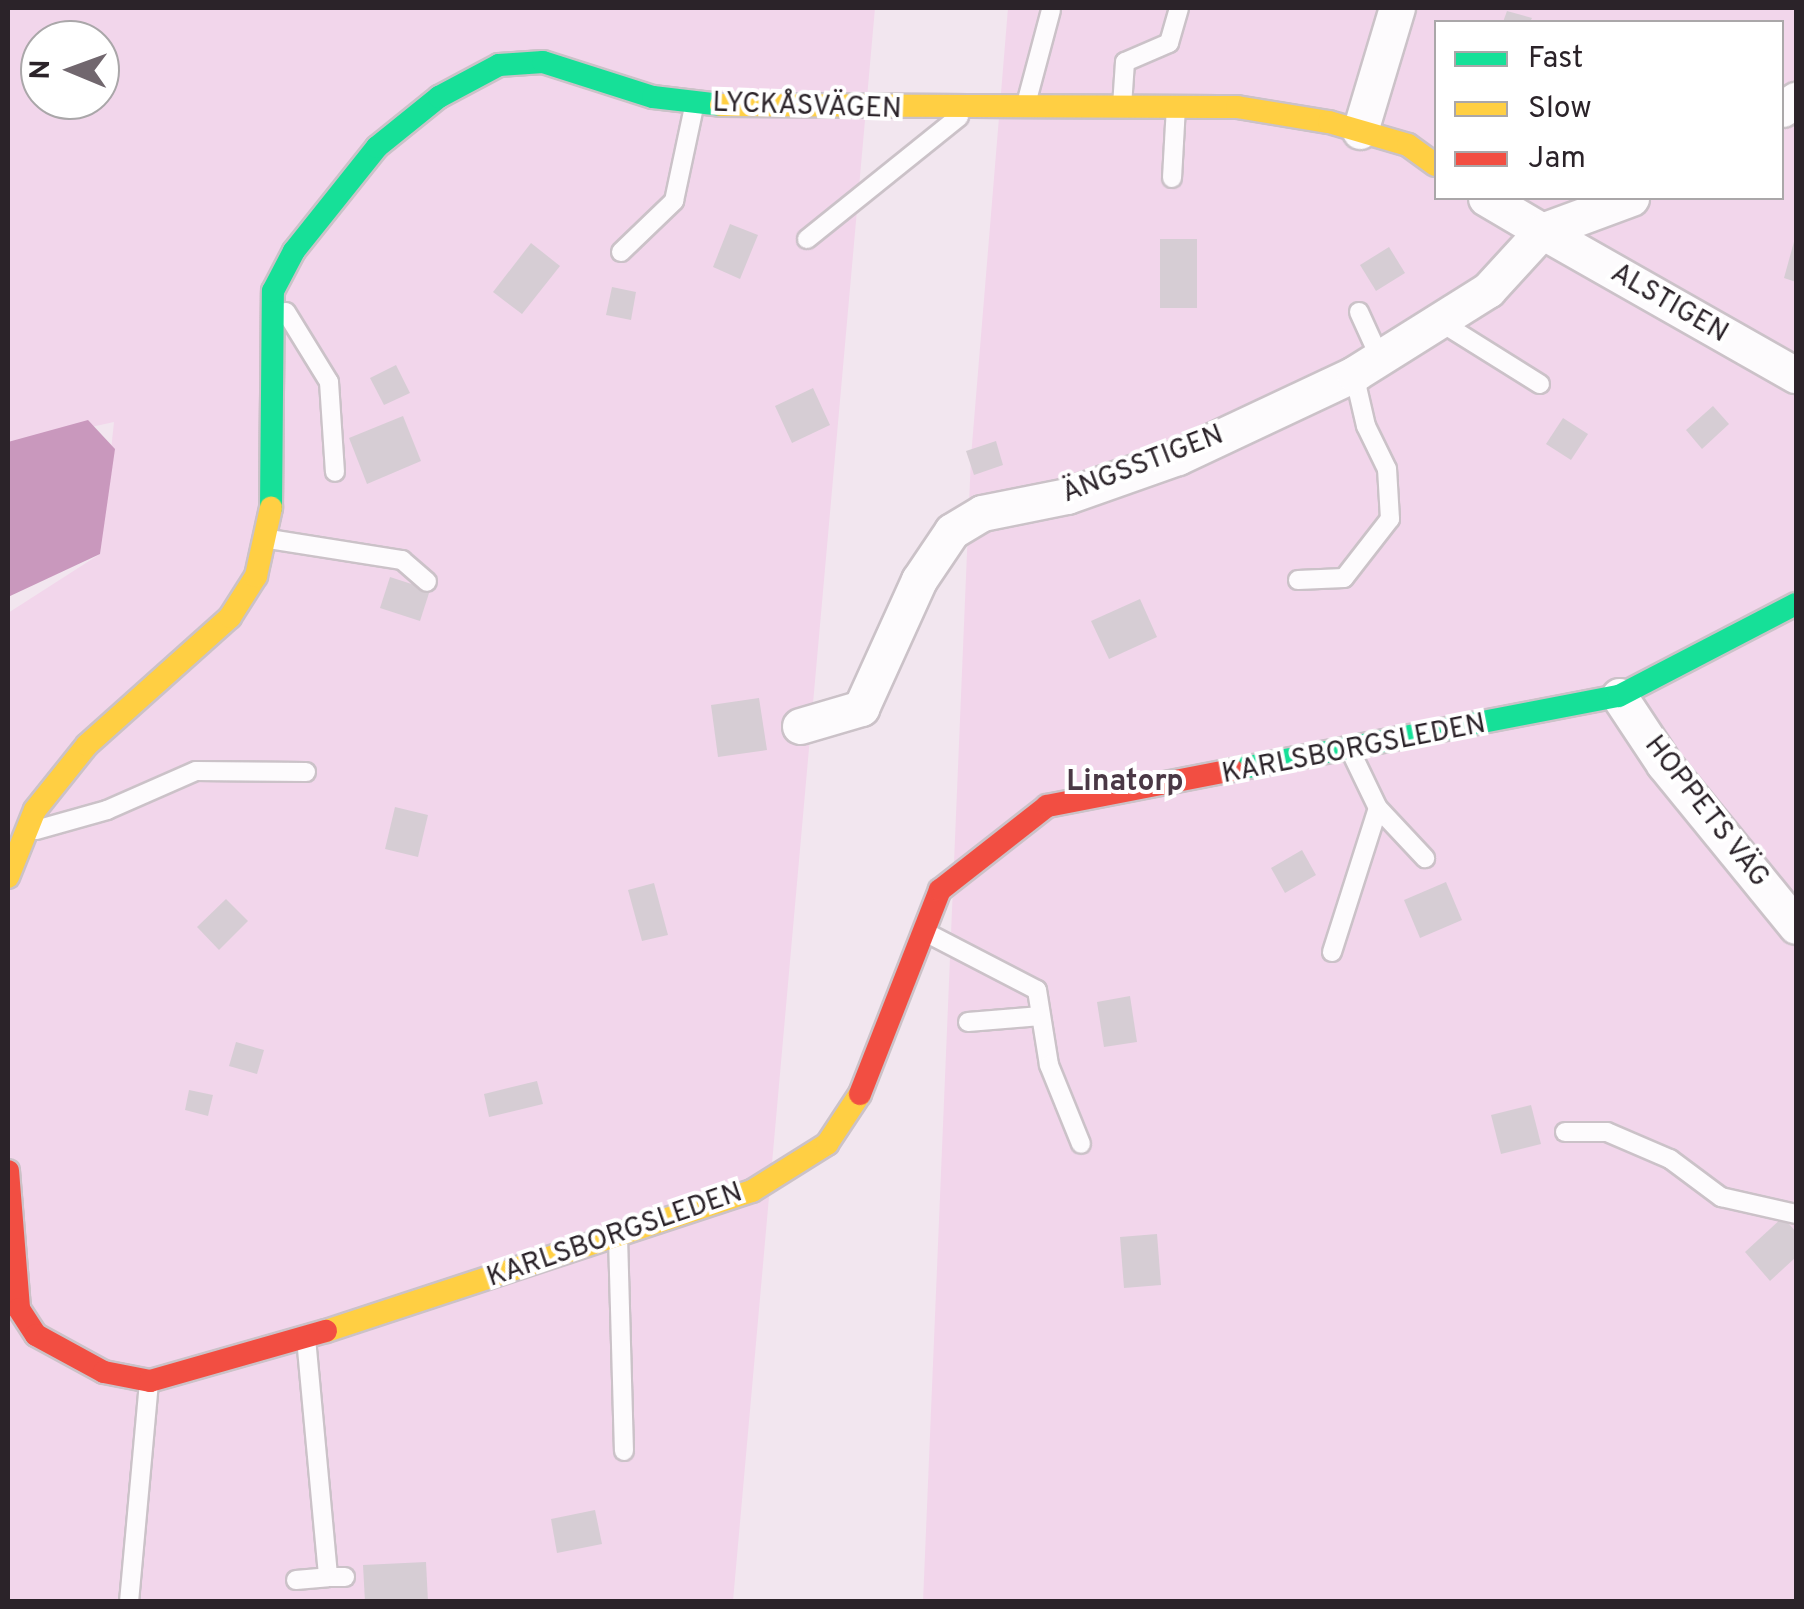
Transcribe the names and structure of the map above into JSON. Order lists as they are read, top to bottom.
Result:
{
  "streets": {
    "street": [
      "LYCKÅSVÄGEN",
      "ALSTIGEN",
      "ÄNGSSTIGEN",
      "KARLSBORGSLEDEN",
      "HOPPETS VÄG"
    ]
  },
  "crossings": [
    ["ALSTIGEN", "ÄNGSSTIGEN"],
    ["KARLSBORGSLEDEN", "HOPPETS VÄG"]
  ],
  "districts": ["Linatorp"],
  "legend": ["Fast", "Slow", "Jam"],
  "north": "left"
}
